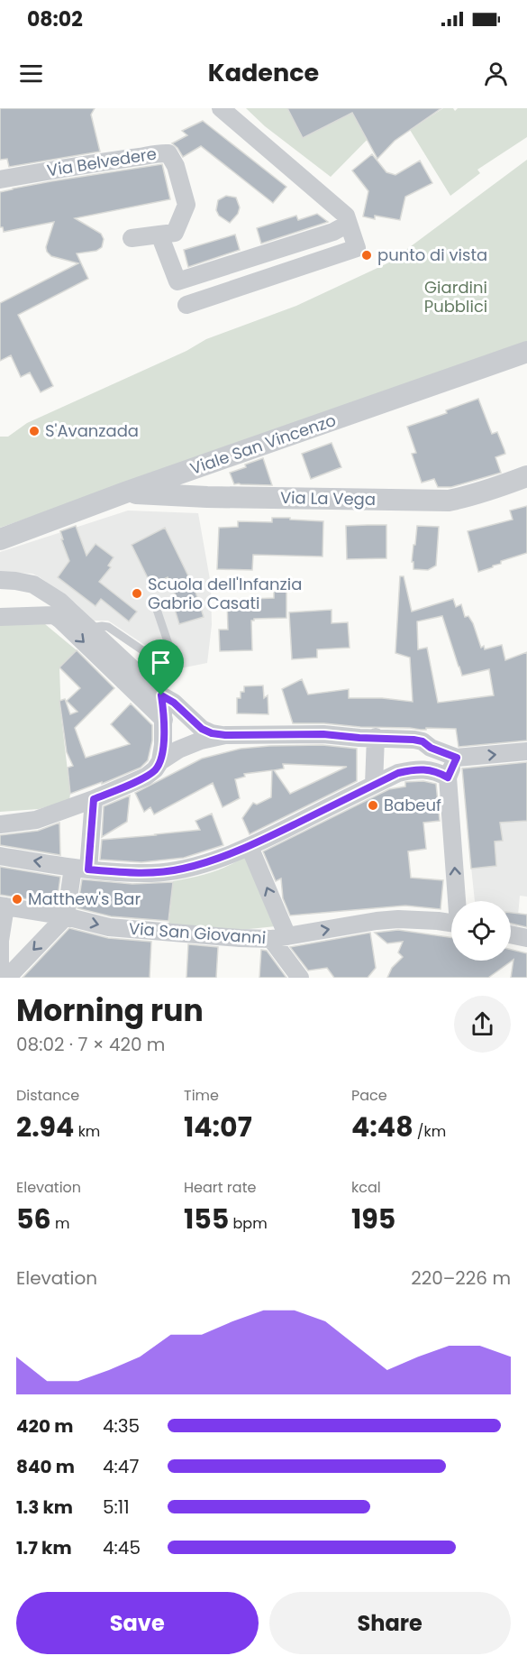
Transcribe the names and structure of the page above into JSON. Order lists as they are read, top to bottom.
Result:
{
  "streets": {
    "street": [
      "Via Belvedere",
      "Viale San Vincenzo",
      "Via La Vega",
      "Via San Giovanni"
    ]
  },
  "crossings": [
    ["Viale San Vincenzo", "Via La Vega"]
  ],
  "parks": ["Giardini Pubblici"],
  "places": [
    "punto di vista",
    "S'Avanzada",
    "Scuola dell'Infanzia Gabrio Casati",
    "Babeuf",
    "Matthew's Bar"
  ],
  "page": {
    "status": "08:02",
    "header": "Kadence",
    "heading": ["Morning run", "08:02 · 7 × 420 m"],
    "stats": [
      ["Distance", "2.94 km"],
      ["Time", "14:07"],
      ["Pace", "4:48 /km"],
      ["Elevation", "56 m"],
      ["Heart rate", "155 bpm"],
      ["kcal", "195"]
    ],
    "chart": ["Elevation", "220–226 m"],
    "list": [
      {
        "name": "420 m",
        "note": "4:35"
      },
      {
        "name": "840 m",
        "note": "4:47"
      },
      {
        "name": "1.3 km",
        "note": "5:11"
      },
      {
        "name": "1.7 km",
        "note": "4:45"
      }
    ],
    "buttons": ["Save", "Share"]
  }
}
